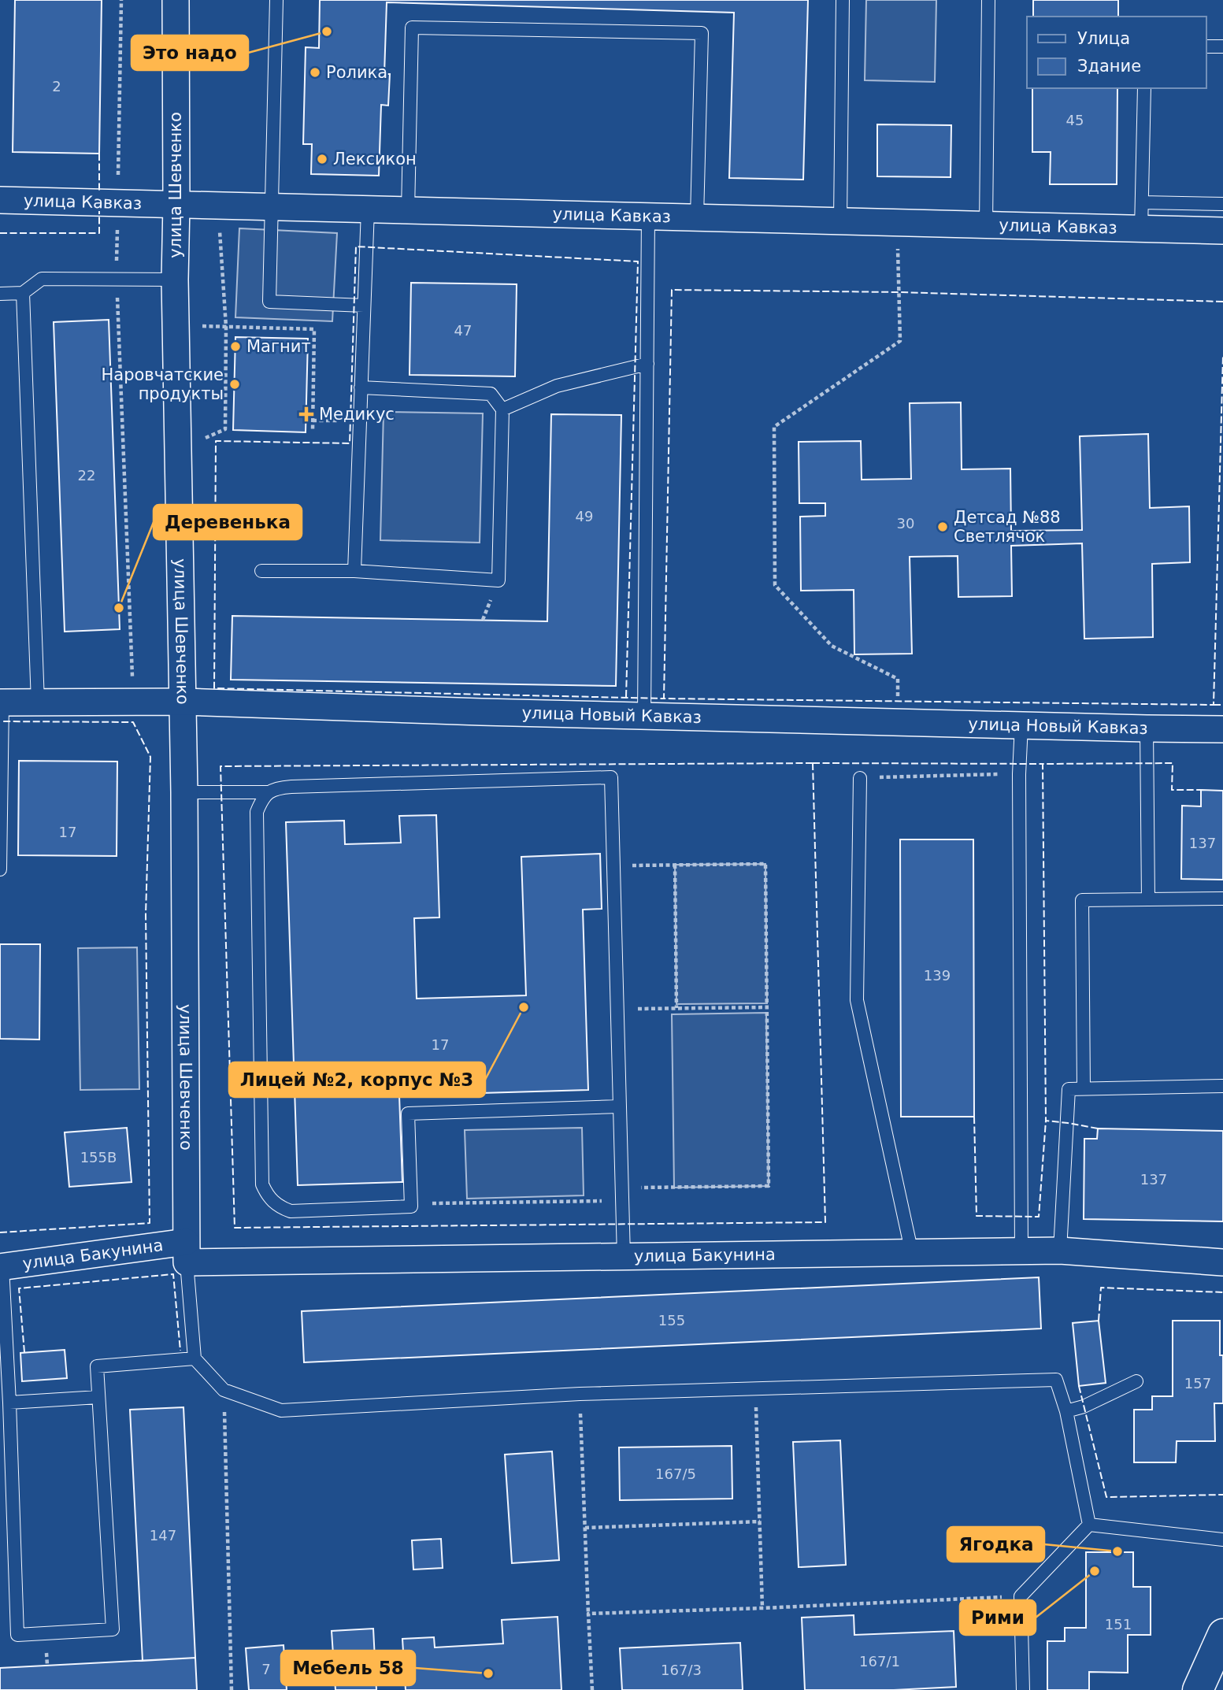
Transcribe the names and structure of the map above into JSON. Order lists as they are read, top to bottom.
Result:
{
  "streets": {
    "street": [
      "улица Шевченко",
      "улица Кавказ",
      "улица Новый Кавказ",
      "улица Бакунина"
    ]
  },
  "crossings": [
    ["улица Шевченко", "улица Кавказ"],
    ["улица Шевченко", "улица Новый Кавказ"],
    ["улица Шевченко", "улица Бакунина"]
  ],
  "places": {
    "other": [
      "Это надо",
      "Ролика",
      "Лексикон",
      "Магнит",
      "Наровчатские продукты",
      "Детсад №88 Светлячок",
      "Деревенька",
      "Лицей №2, корпус №3",
      "Ягодка",
      "Рими",
      "Мебель 58"
    ],
    "health": ["Медикус"]
  },
  "house_numbers": [
    "2",
    "45",
    "47",
    "22",
    "49",
    "30",
    "17",
    "137",
    "139",
    "17",
    "155В",
    "137",
    "155",
    "157",
    "167/5",
    "147",
    "151",
    "167/1",
    "7",
    "167/3"
  ],
  "legend": ["Улица", "Здание"]
}
